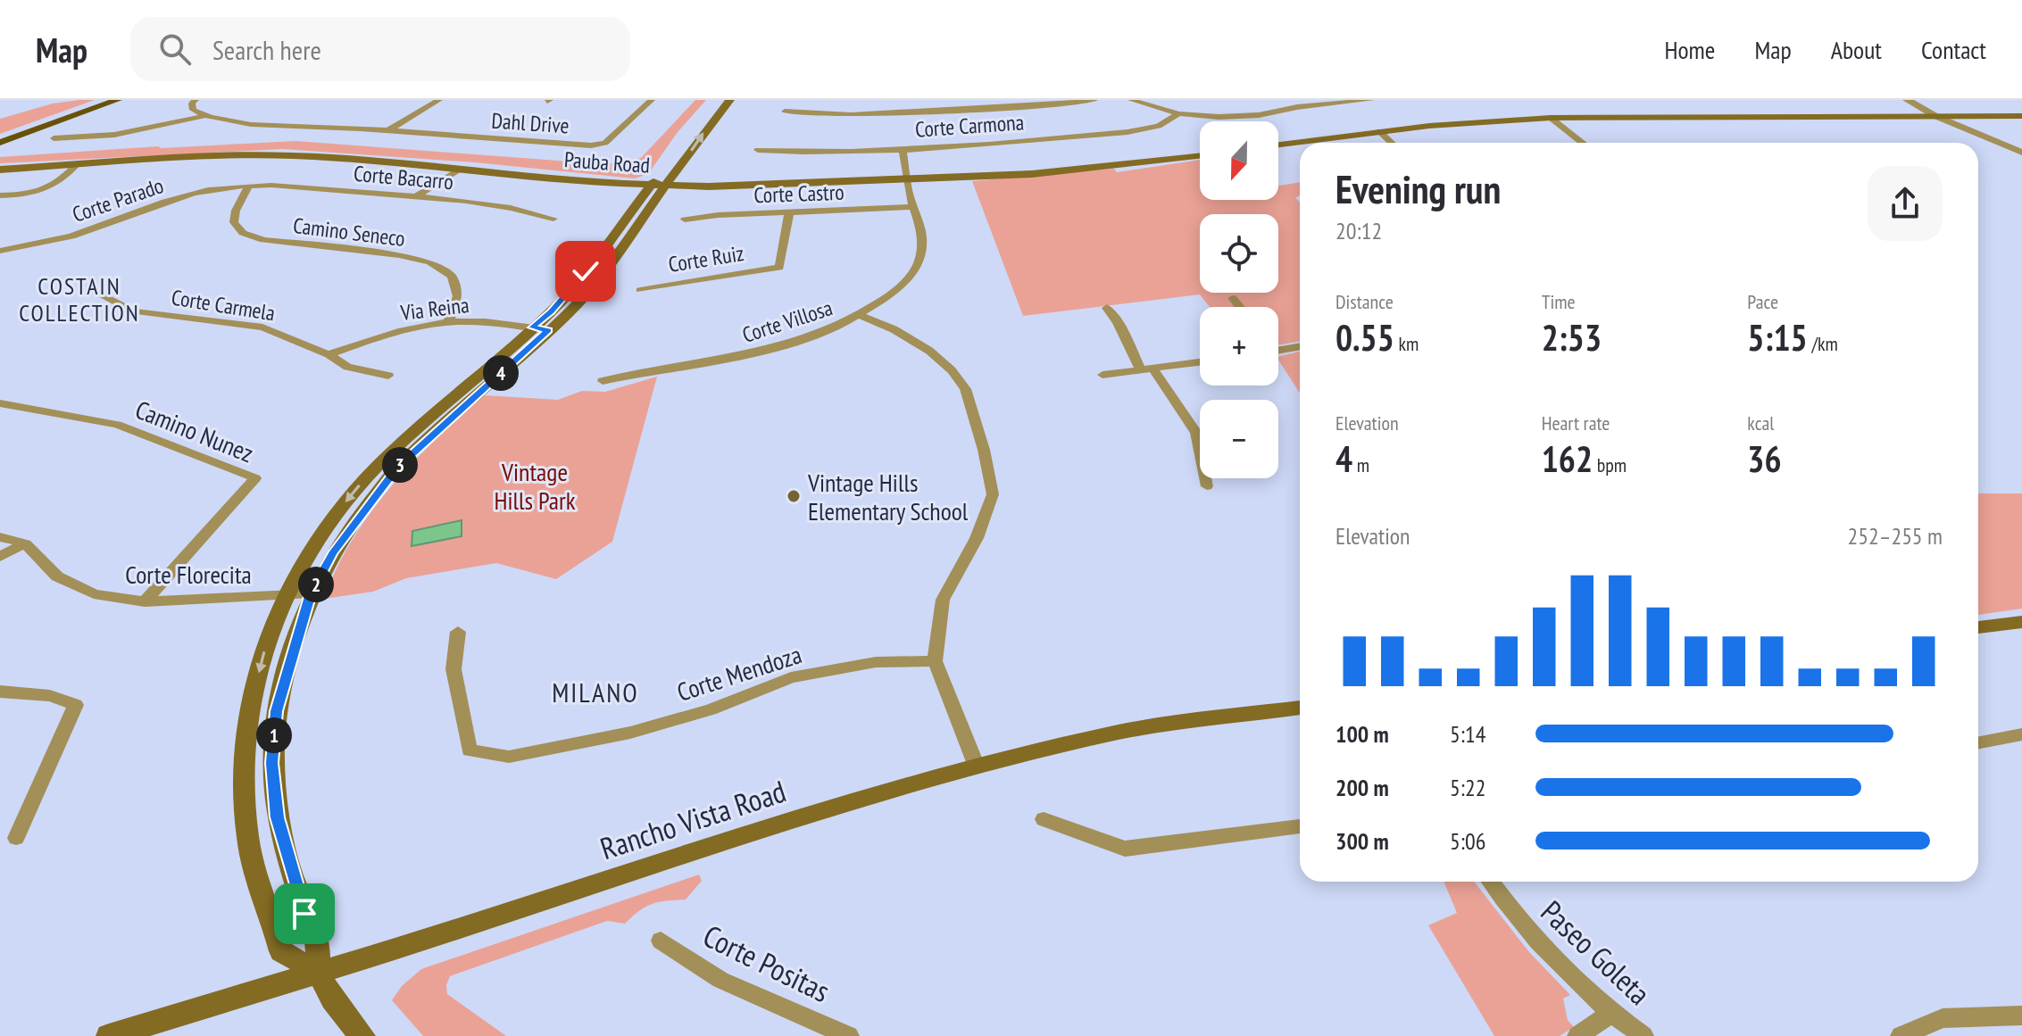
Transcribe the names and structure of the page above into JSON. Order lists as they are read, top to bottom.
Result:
{
  "streets": {
    "main road": ["Pauba Road", "Rancho Vista Road"],
    "street": [
      "Dahl Drive",
      "Corte Carmona",
      "Corte Bacarro",
      "Corte Castro",
      "Corte Parado",
      "Camino Seneco",
      "Corte Ruiz",
      "Corte Carmela",
      "Via Reina",
      "Corte Villosa",
      "Camino Nunez",
      "Corte Florecita",
      "Corte Mendoza",
      "Paseo Goleta",
      "Corte Positas"
    ]
  },
  "crossings": [
    ["Corte Carmona", "Corte Villosa"],
    ["Pauba Road", "Corte Villosa"],
    ["Corte Bacarro", "Corte Parado"],
    ["Corte Bacarro", "Camino Seneco"],
    ["Corte Castro", "Corte Ruiz"],
    ["Corte Castro", "Corte Villosa"],
    ["Corte Parado", "Camino Seneco"],
    ["Camino Seneco", "Via Reina"],
    ["Corte Carmela", "Via Reina"],
    ["Camino Nunez", "Corte Florecita"]
  ],
  "districts": ["COSTAIN COLLECTION", "MILANO"],
  "parks": ["Vintage Hills Park"],
  "places": ["Vintage Hills Elementary School"],
  "north": "bottom",
  "page": {
    "header": "Map",
    "search": "Search here",
    "nav": [
      "Home",
      "Map",
      "About",
      "Contact"
    ],
    "map_buttons": ["+", "−"],
    "heading": ["Evening run", "20:12"],
    "stats": [
      ["Distance", "0.55 km"],
      ["Time", "2:53"],
      ["Pace", "5:15 /km"],
      ["Elevation", "4 m"],
      ["Heart rate", "162 bpm"],
      ["kcal", "36"]
    ],
    "pins": [
      "4",
      "3",
      "2",
      "1"
    ],
    "chart": ["Elevation", "252–255 m"],
    "list": [
      {
        "name": "100 m",
        "note": "5:14"
      },
      {
        "name": "200 m",
        "note": "5:22"
      },
      {
        "name": "300 m",
        "note": "5:06"
      }
    ]
  }
}
